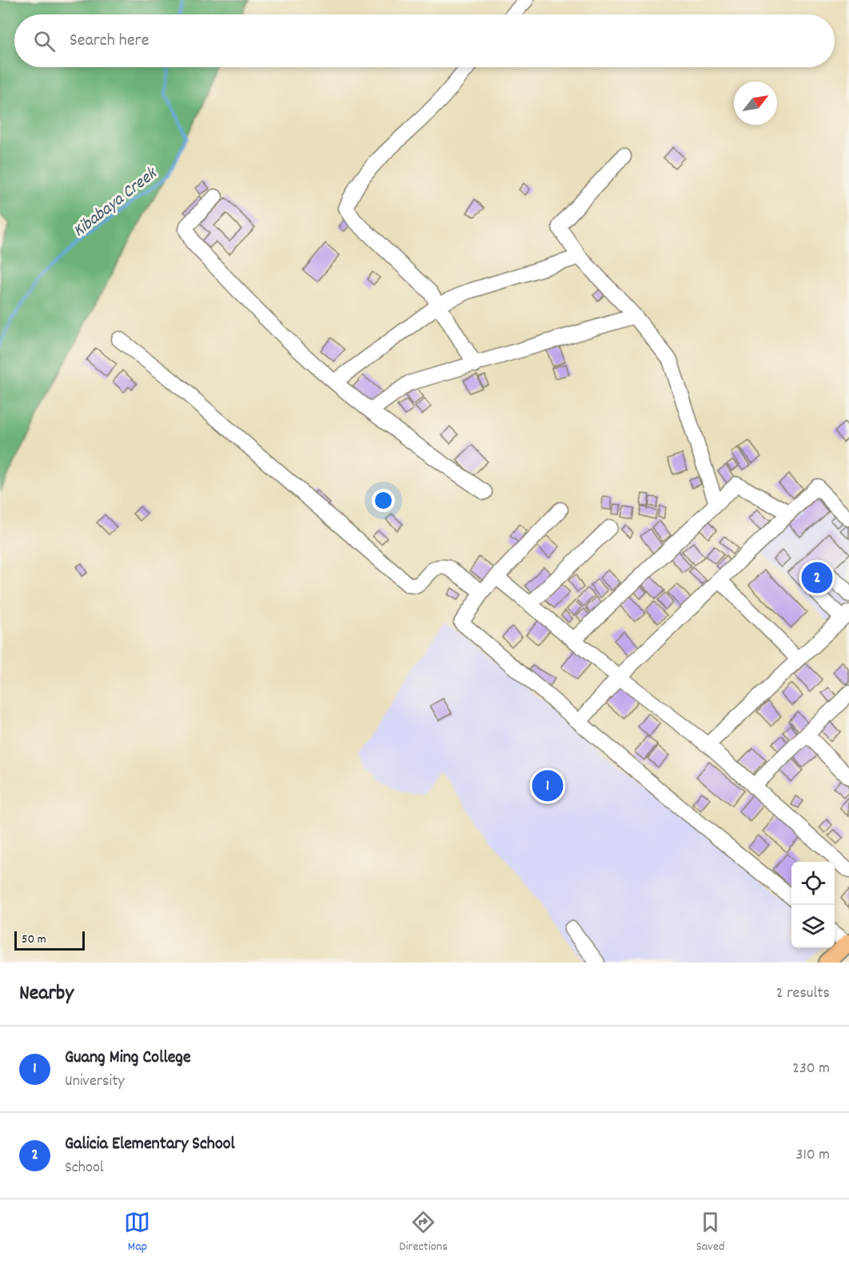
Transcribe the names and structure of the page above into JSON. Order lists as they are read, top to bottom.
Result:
{
  "water": ["Kibabaya Creek"],
  "scale_bar": "50 m",
  "north": "top right",
  "page": {
    "search": "Search here",
    "pins": ["2", "1"],
    "scale": "50 m",
    "heading": ["Nearby", "2 results"],
    "list": [
      {
        "mark": "1",
        "name": "Guang Ming College",
        "note": "University",
        "value": "230 m"
      },
      {
        "mark": "2",
        "name": "Galicia Elementary School",
        "note": "School",
        "value": "310 m"
      }
    ],
    "nav": ["Map", "Directions", "Saved"]
  }
}
